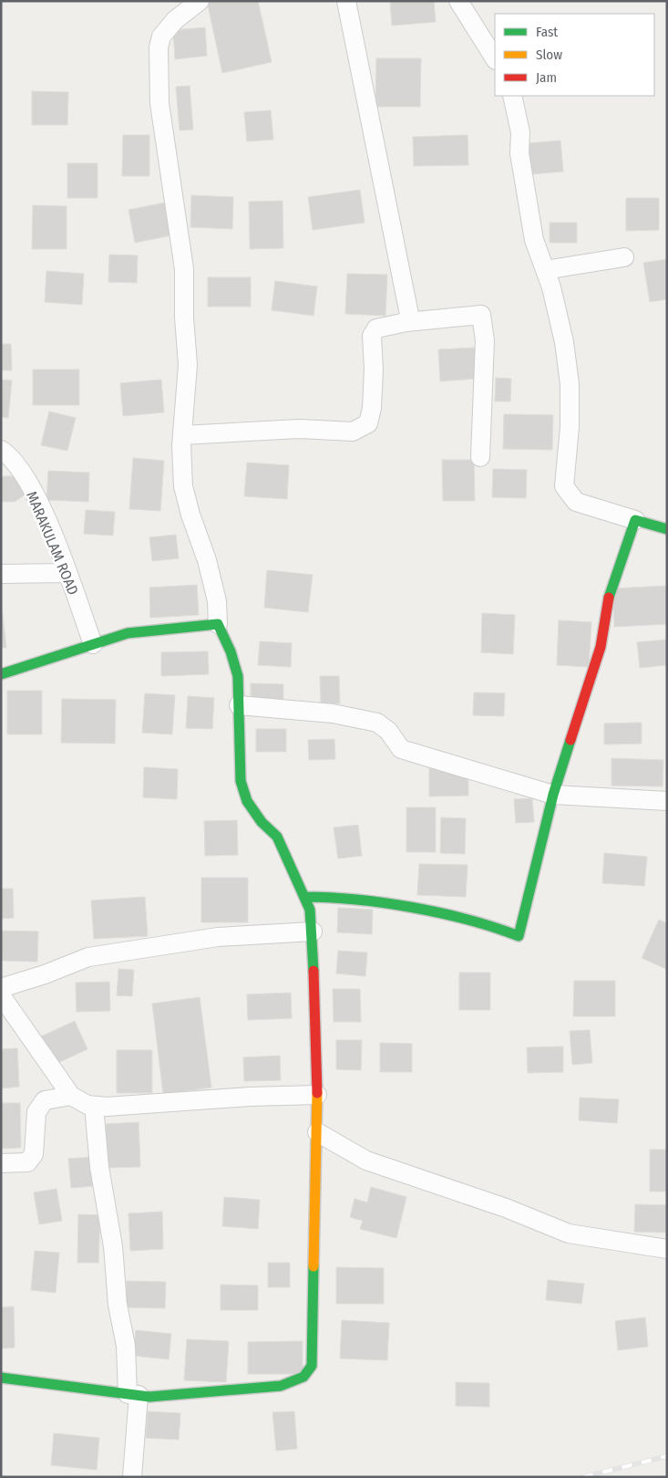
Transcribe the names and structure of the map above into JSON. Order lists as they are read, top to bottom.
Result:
{
  "streets": {
    "street": ["MARAKULAM ROAD"]
  },
  "legend": ["Fast", "Slow", "Jam"]
}
